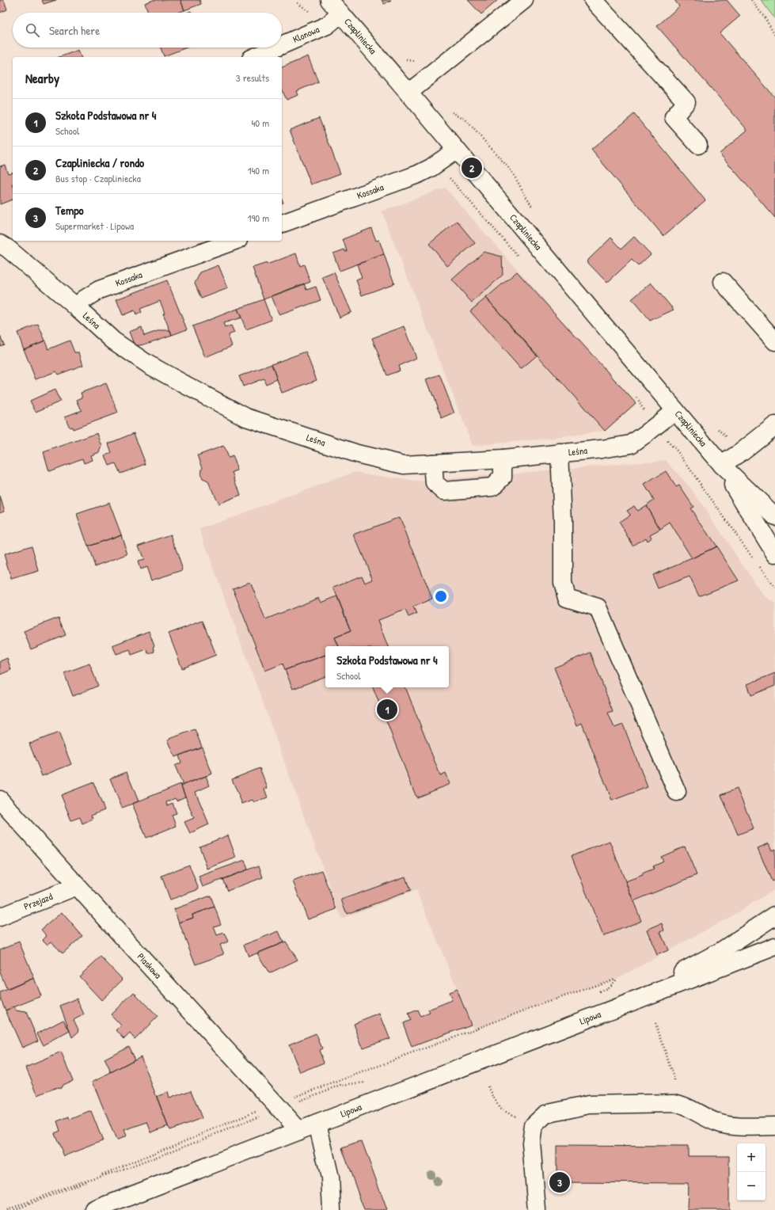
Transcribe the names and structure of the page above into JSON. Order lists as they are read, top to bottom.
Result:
{
  "streets": {
    "street": [
      "Klonowa",
      "Czapliniecka",
      "Kossaka",
      "Leśna",
      "Przejazd",
      "Piaskowa",
      "Lipowa"
    ]
  },
  "crossings": [
    ["Klonowa", "Czapliniecka"],
    ["Czapliniecka", "Kossaka"],
    ["Czapliniecka", "Leśna"],
    ["Kossaka", "Leśna"],
    ["Przejazd", "Piaskowa"],
    ["Piaskowa", "Lipowa"]
  ],
  "page": {
    "search": "Search here",
    "heading": ["Nearby", "3 results"],
    "list": [
      {
        "mark": "1",
        "name": "Szkoła Podstawowa nr 4",
        "note": "School",
        "value": "40 m"
      },
      {
        "mark": "2",
        "name": "Czapliniecka / rondo",
        "note": "Bus stop · Czapliniecka",
        "value": "140 m"
      },
      {
        "mark": "3",
        "name": "Tempo",
        "note": "Supermarket · Lipowa",
        "value": "190 m"
      }
    ],
    "pins": ["2", "1", "3"],
    "popup": ["Szkoła Podstawowa nr 4", "School"],
    "map_buttons": ["+", "−"]
  }
}
